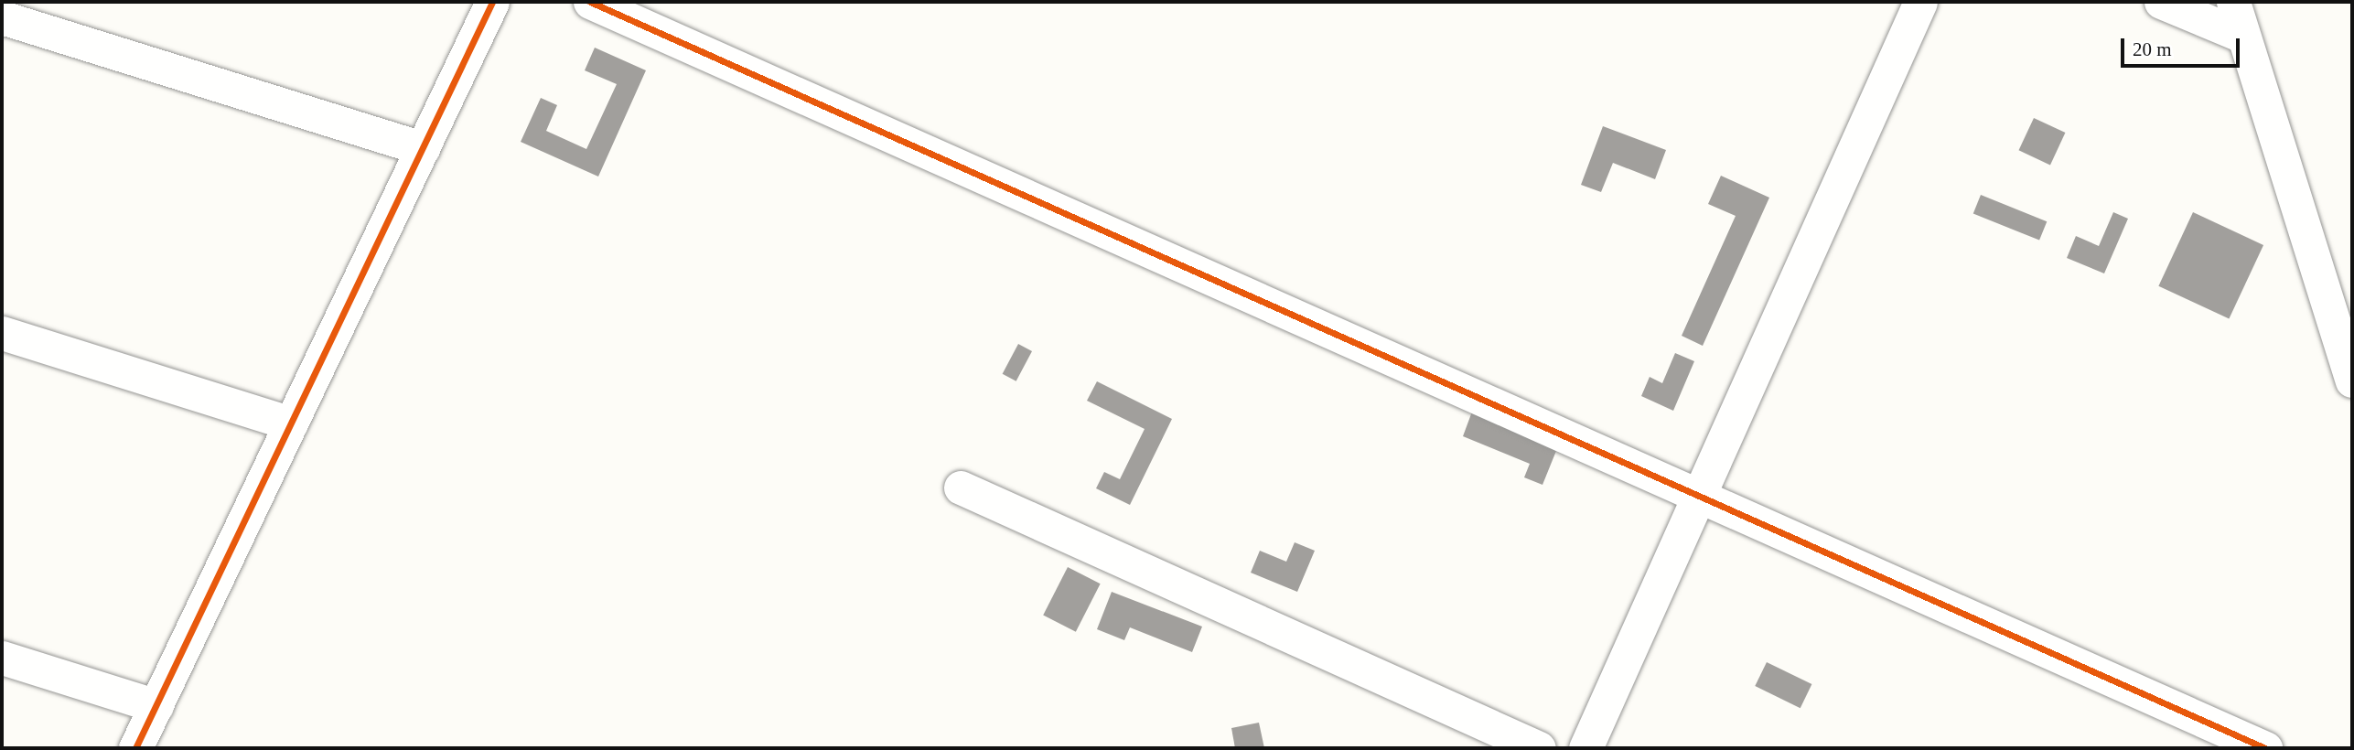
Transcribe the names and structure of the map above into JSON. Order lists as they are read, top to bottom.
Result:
{
  "scale_bar": "20 m"
}
